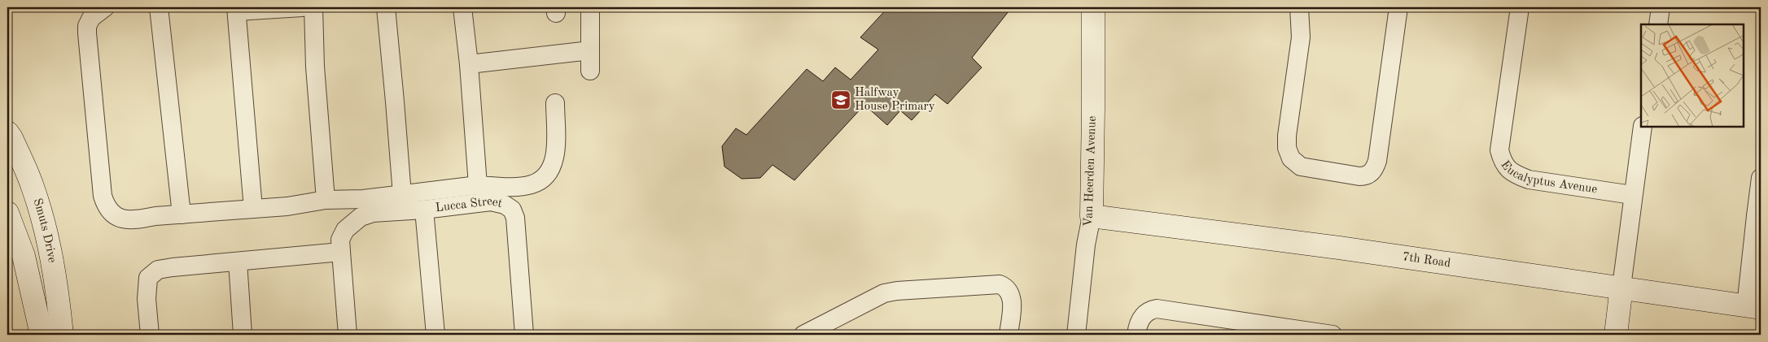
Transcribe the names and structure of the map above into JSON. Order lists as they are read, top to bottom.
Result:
{
  "streets": {
    "street": [
      "Van Heerden Avenue",
      "Eucalyptus Avenue",
      "Lucca Street",
      "Smuts Drive",
      "7th Road"
    ]
  },
  "crossings": [
    ["Van Heerden Avenue", "7th Road"]
  ],
  "places": {
    "school or university": ["Halfway House Primary"]
  }
}
